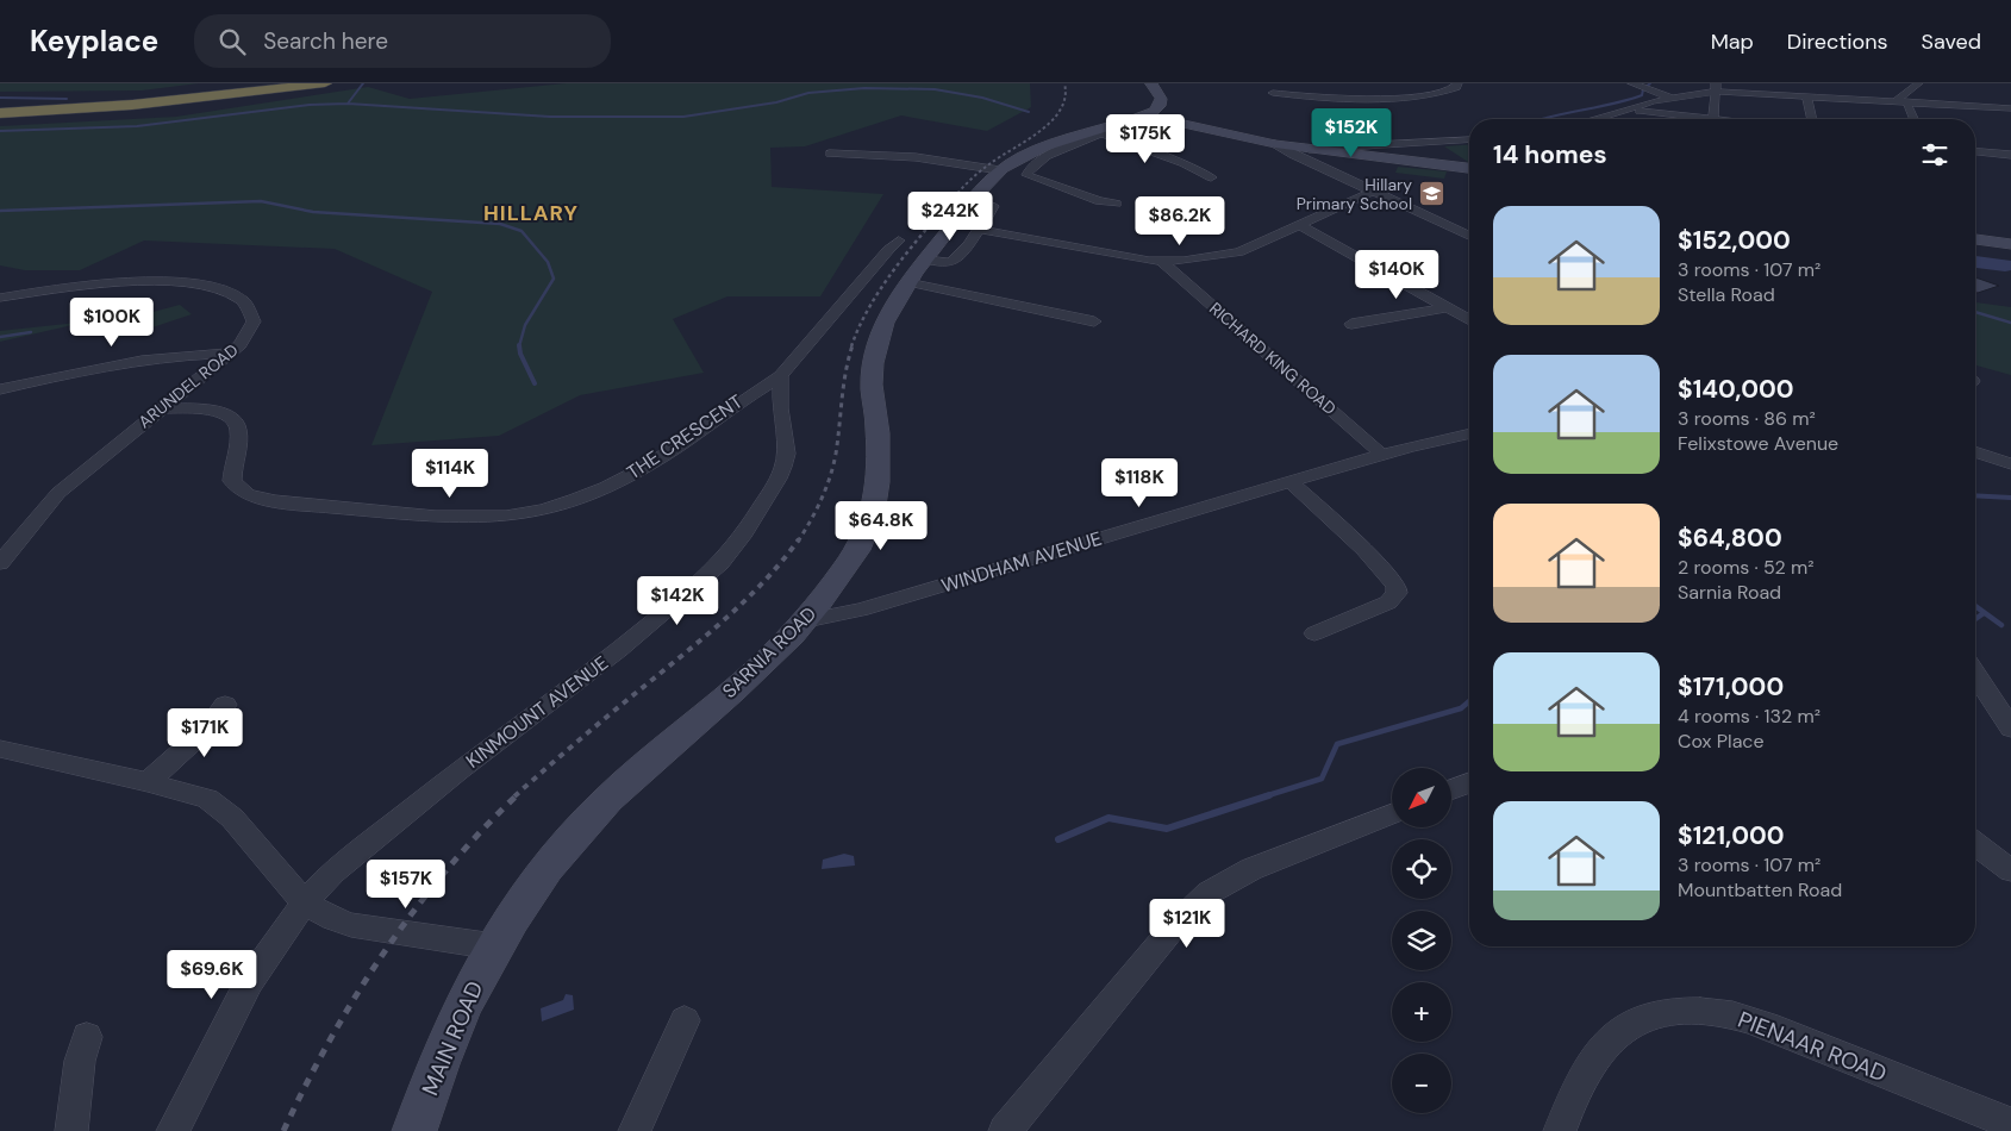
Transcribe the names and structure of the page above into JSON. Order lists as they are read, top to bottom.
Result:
{
  "streets": {
    "main road": ["SARNIA ROAD", "MAIN ROAD"],
    "street": [
      "RICHARD KING ROAD",
      "ARUNDEL ROAD",
      "THE CRESCENT",
      "WINDHAM AVENUE",
      "KINMOUNT AVENUE",
      "PIENAAR ROAD"
    ]
  },
  "crossings": [
    ["RICHARD KING ROAD", "WINDHAM AVENUE"],
    ["ARUNDEL ROAD", "THE CRESCENT"],
    ["THE CRESCENT", "KINMOUNT AVENUE"],
    ["WINDHAM AVENUE", "SARNIA ROAD"],
    ["SARNIA ROAD", "MAIN ROAD"]
  ],
  "districts": ["HILLARY"],
  "places": {
    "school or university": ["Hillary Primary School"]
  },
  "north": "bottom left",
  "page": {
    "header": "Keyplace",
    "search": "Search here",
    "nav": ["Map", "Directions", "Saved"],
    "price": [
      "$152K",
      "$175K",
      "$242K",
      "$86.2K",
      "$140K",
      "$100K",
      "$114K",
      "$118K",
      "$64.8K",
      "$142K",
      "$171K",
      "$157K",
      "$121K",
      "$69.6K"
    ],
    "heading": "14 homes",
    "list": [
      {
        "name": "$152,000",
        "note": "3 rooms · 107 m² · Stella Road"
      },
      {
        "name": "$140,000",
        "note": "3 rooms · 86 m² · Felixstowe Avenue"
      },
      {
        "name": "$64,800",
        "note": "2 rooms · 52 m² · Sarnia Road"
      },
      {
        "name": "$171,000",
        "note": "4 rooms · 132 m² · Cox Place"
      },
      {
        "name": "$121,000",
        "note": "3 rooms · 107 m² · Mountbatten Road"
      }
    ],
    "map_buttons": ["+", "−"]
  }
}
